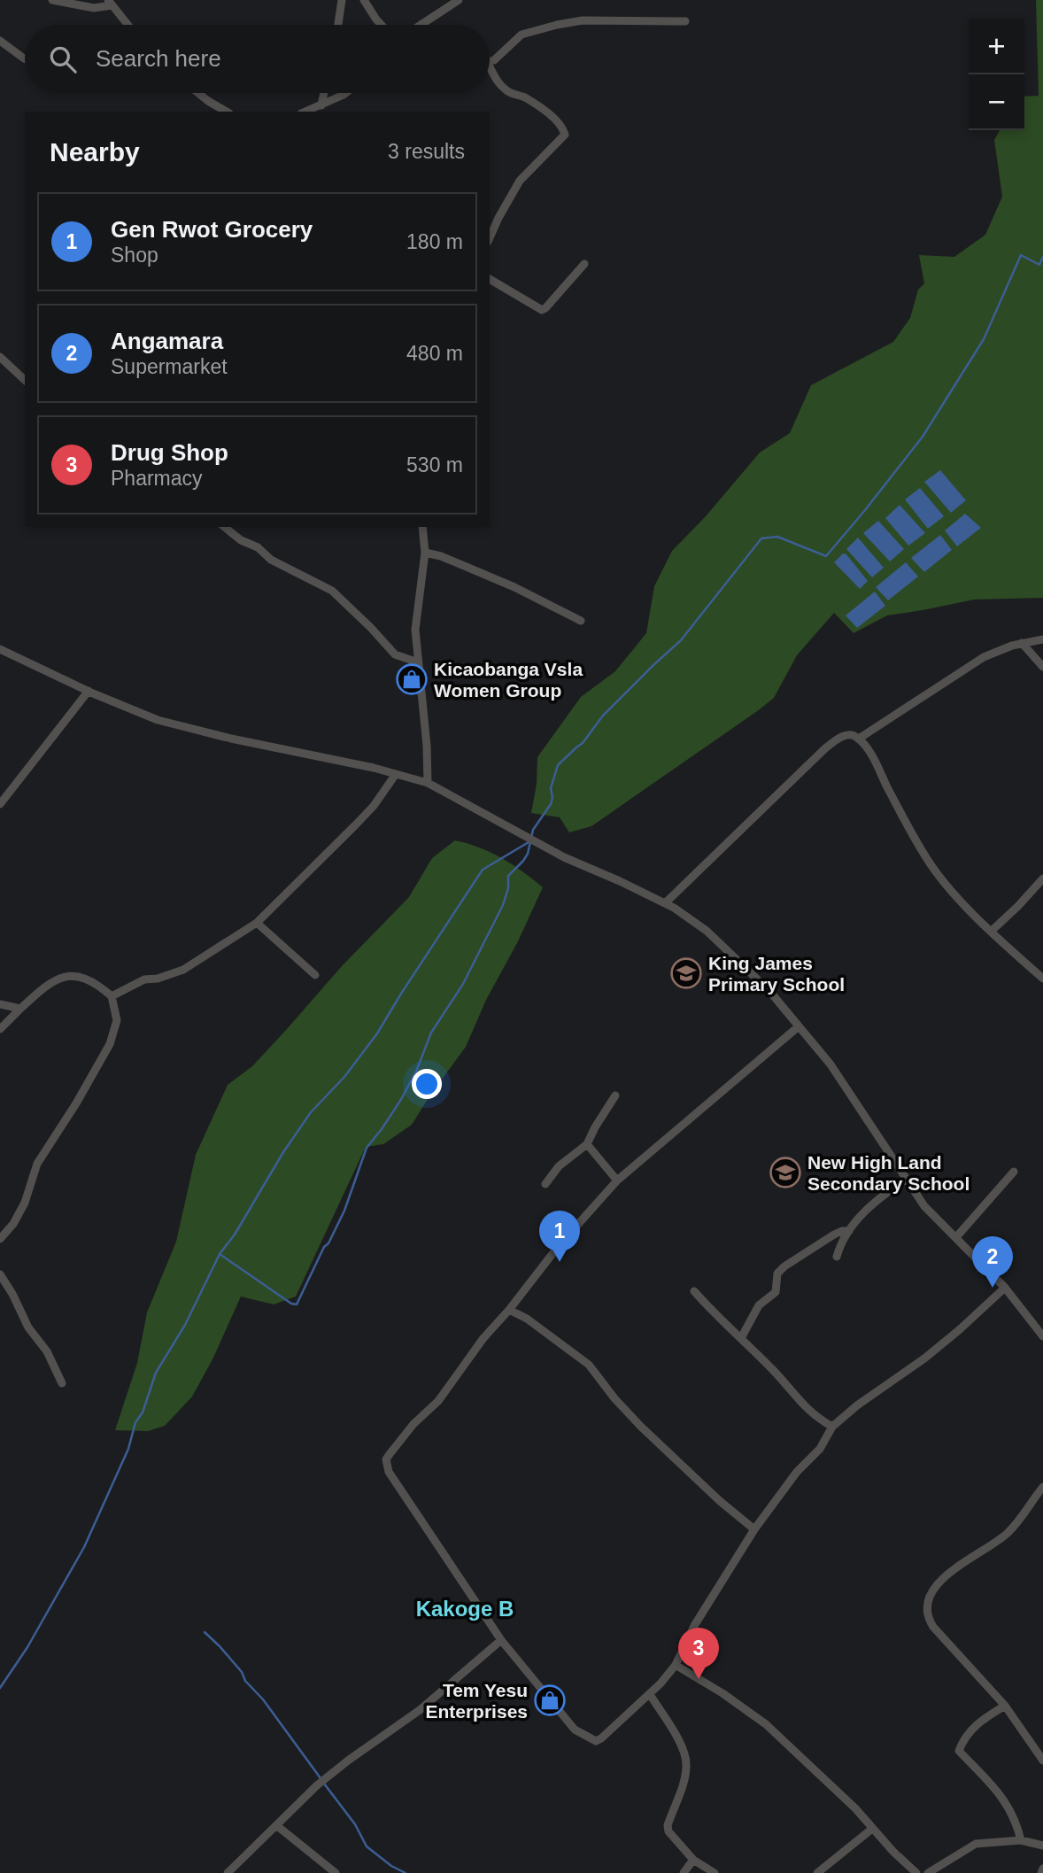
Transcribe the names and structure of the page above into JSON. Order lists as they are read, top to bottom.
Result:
{
  "districts": ["Kakoge B"],
  "places": {
    "shop": ["Kicaobanga Vsla Women Group", "Tem Yesu Enterprises"],
    "school or university": ["King James Primary School", "New High Land Secondary School"]
  },
  "page": {
    "map_buttons": ["+", "−"],
    "search": "Search here",
    "heading": ["Nearby", "3 results"],
    "list": [
      {
        "mark": "1",
        "name": "Gen Rwot Grocery",
        "note": "Shop",
        "value": "180 m"
      },
      {
        "mark": "2",
        "name": "Angamara",
        "note": "Supermarket",
        "value": "480 m"
      },
      {
        "mark": "3",
        "name": "Drug Shop",
        "note": "Pharmacy",
        "value": "530 m"
      }
    ],
    "pins": ["1", "2", "3"]
  }
}
